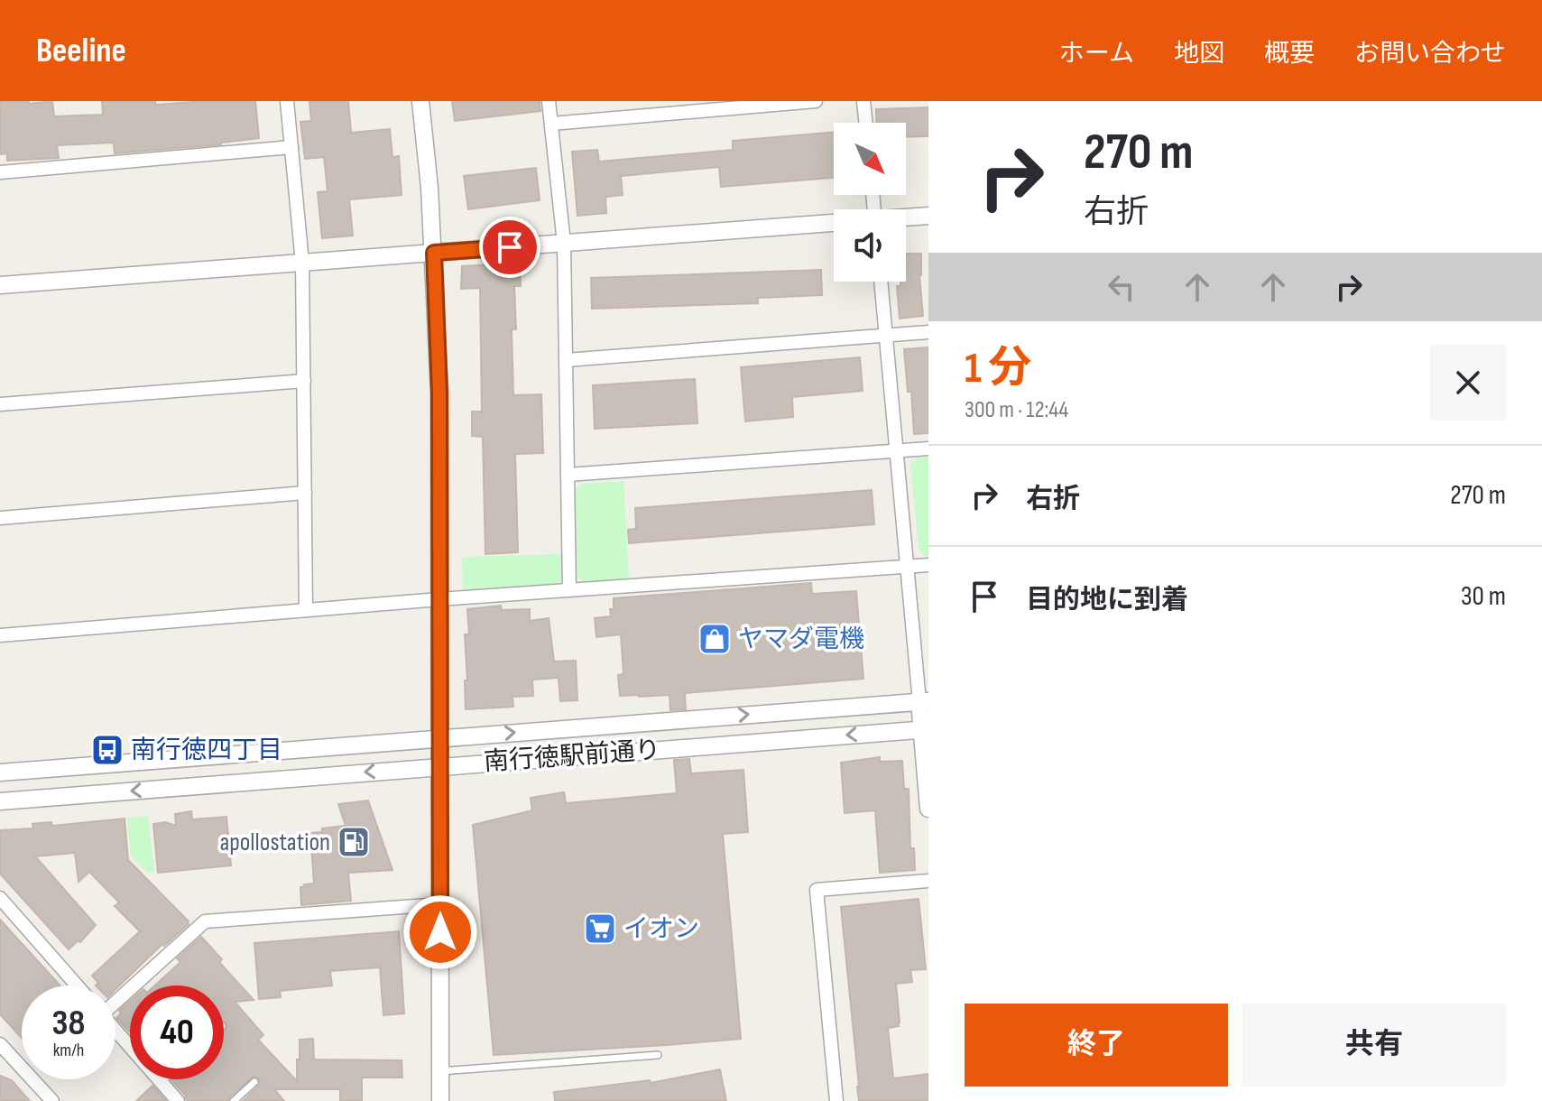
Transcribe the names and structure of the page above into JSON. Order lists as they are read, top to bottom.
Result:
{
  "streets": {
    "street": ["南行徳駅前通り"]
  },
  "places": {
    "shop": ["ヤマダ電機"],
    "bus stop": ["南行徳四丁目"],
    "fuel station": ["apollostation"],
    "supermarket": ["イオン"]
  },
  "north": "bottom right",
  "page": {
    "header": "Beeline",
    "nav": [
      "ホーム",
      "地図",
      "概要",
      "お問い合わせ"
    ],
    "turn": ["270 m", "右折"],
    "heading": ["1 分", "300 m · 12:44"],
    "list": [
      {
        "name": "右折",
        "value": "270 m"
      },
      {
        "name": "目的地に到着",
        "value": "30 m"
      }
    ],
    "speed": "38 km/h",
    "limit": "40",
    "buttons": ["終了", "共有"]
  }
}
